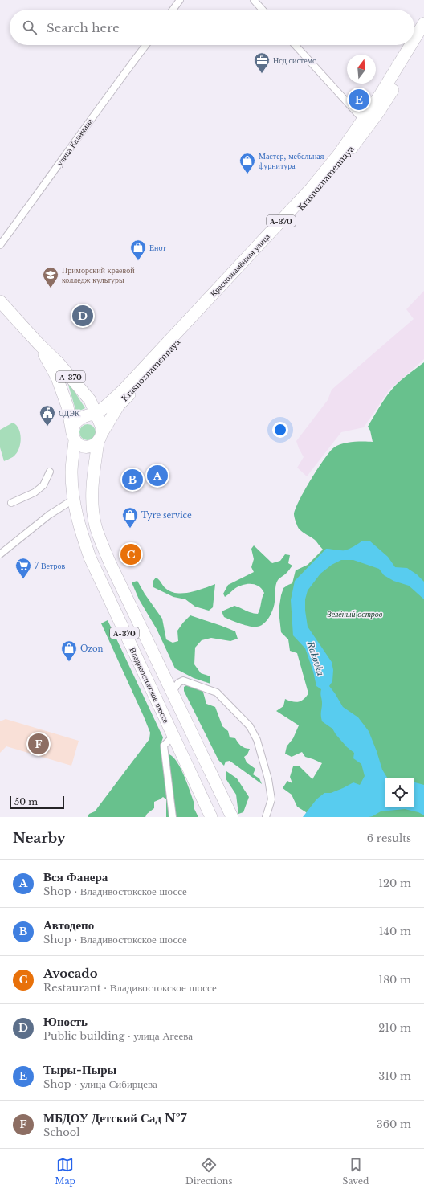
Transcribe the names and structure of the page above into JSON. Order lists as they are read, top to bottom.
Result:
{
  "streets": {
    "highway": ["А-370", "Краснознамённая улица", "Владивостокское шоссе"],
    "street": ["улица Калинина"]
  },
  "crossings": [
    ["А-370", "Краснознамённая улица"],
    ["А-370", "Владивостокское шоссе"],
    ["Краснознамённая улица", "Владивостокское шоссе"]
  ],
  "water": ["Rakovka"],
  "parks": ["Зелёный остров"],
  "places": {
    "office": ["Нсд системс"],
    "shop": [
      "Мастер, мебельная фурнитура",
      "Енот",
      "Tyre service",
      "Ozon"
    ],
    "school or university": ["Приморский краевой колледж культуры"],
    "public building": ["СДЭК"],
    "supermarket": ["7 Ветров"]
  },
  "scale_bar": "50 m",
  "north": "top",
  "page": {
    "search": "Search here",
    "pins": [
      "E",
      "D",
      "A",
      "B",
      "C",
      "F"
    ],
    "scale": "50 m",
    "heading": ["Nearby", "6 results"],
    "list": [
      {
        "mark": "A",
        "name": "Вся Фанера",
        "note": "Shop · Владивостокское шоссе",
        "value": "120 m"
      },
      {
        "mark": "B",
        "name": "Автодепо",
        "note": "Shop · Владивостокское шоссе",
        "value": "140 m"
      },
      {
        "mark": "C",
        "name": "Avocado",
        "note": "Restaurant · Владивостокское шоссе",
        "value": "180 m"
      },
      {
        "mark": "D",
        "name": "Юность",
        "note": "Public building · улица Агеева",
        "value": "210 m"
      },
      {
        "mark": "E",
        "name": "Тыры-Пыры",
        "note": "Shop · улица Сибирцева",
        "value": "310 m"
      },
      {
        "mark": "F",
        "name": "МБДОУ Детский Сад №7",
        "note": "School",
        "value": "360 m"
      }
    ],
    "nav": ["Map", "Directions", "Saved"]
  }
}
